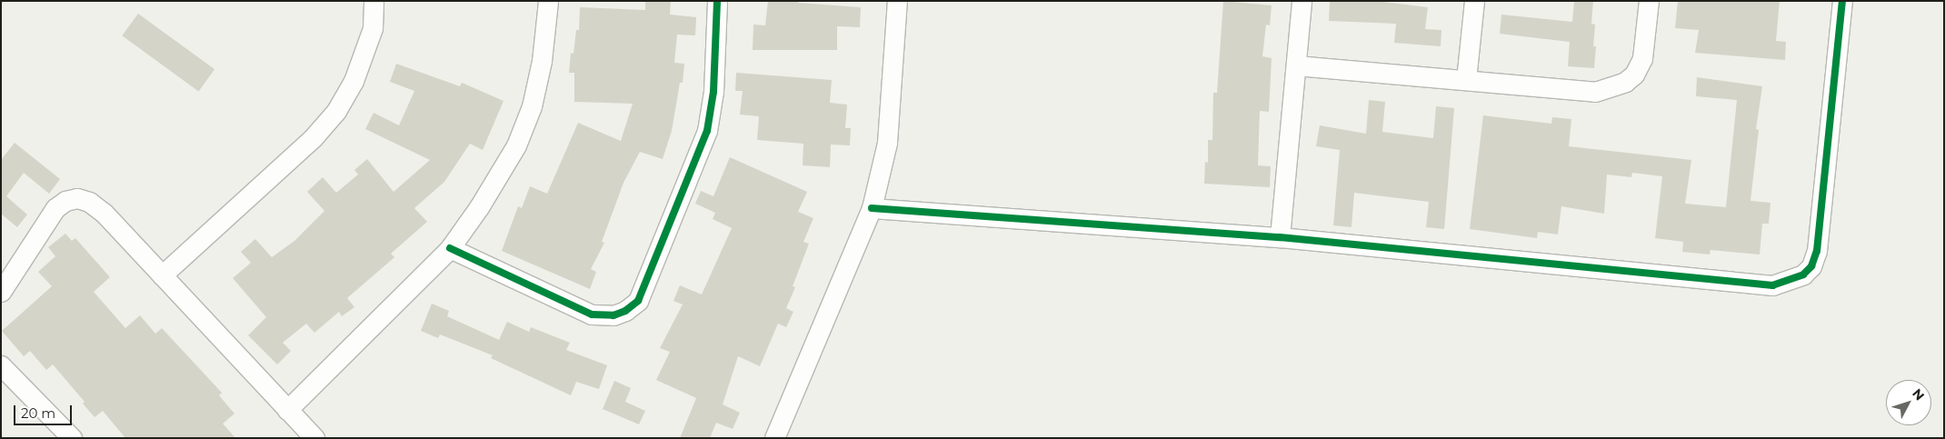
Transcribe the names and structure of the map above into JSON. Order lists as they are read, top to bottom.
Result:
{
  "scale_bar": "20 m",
  "north": "top right"
}
